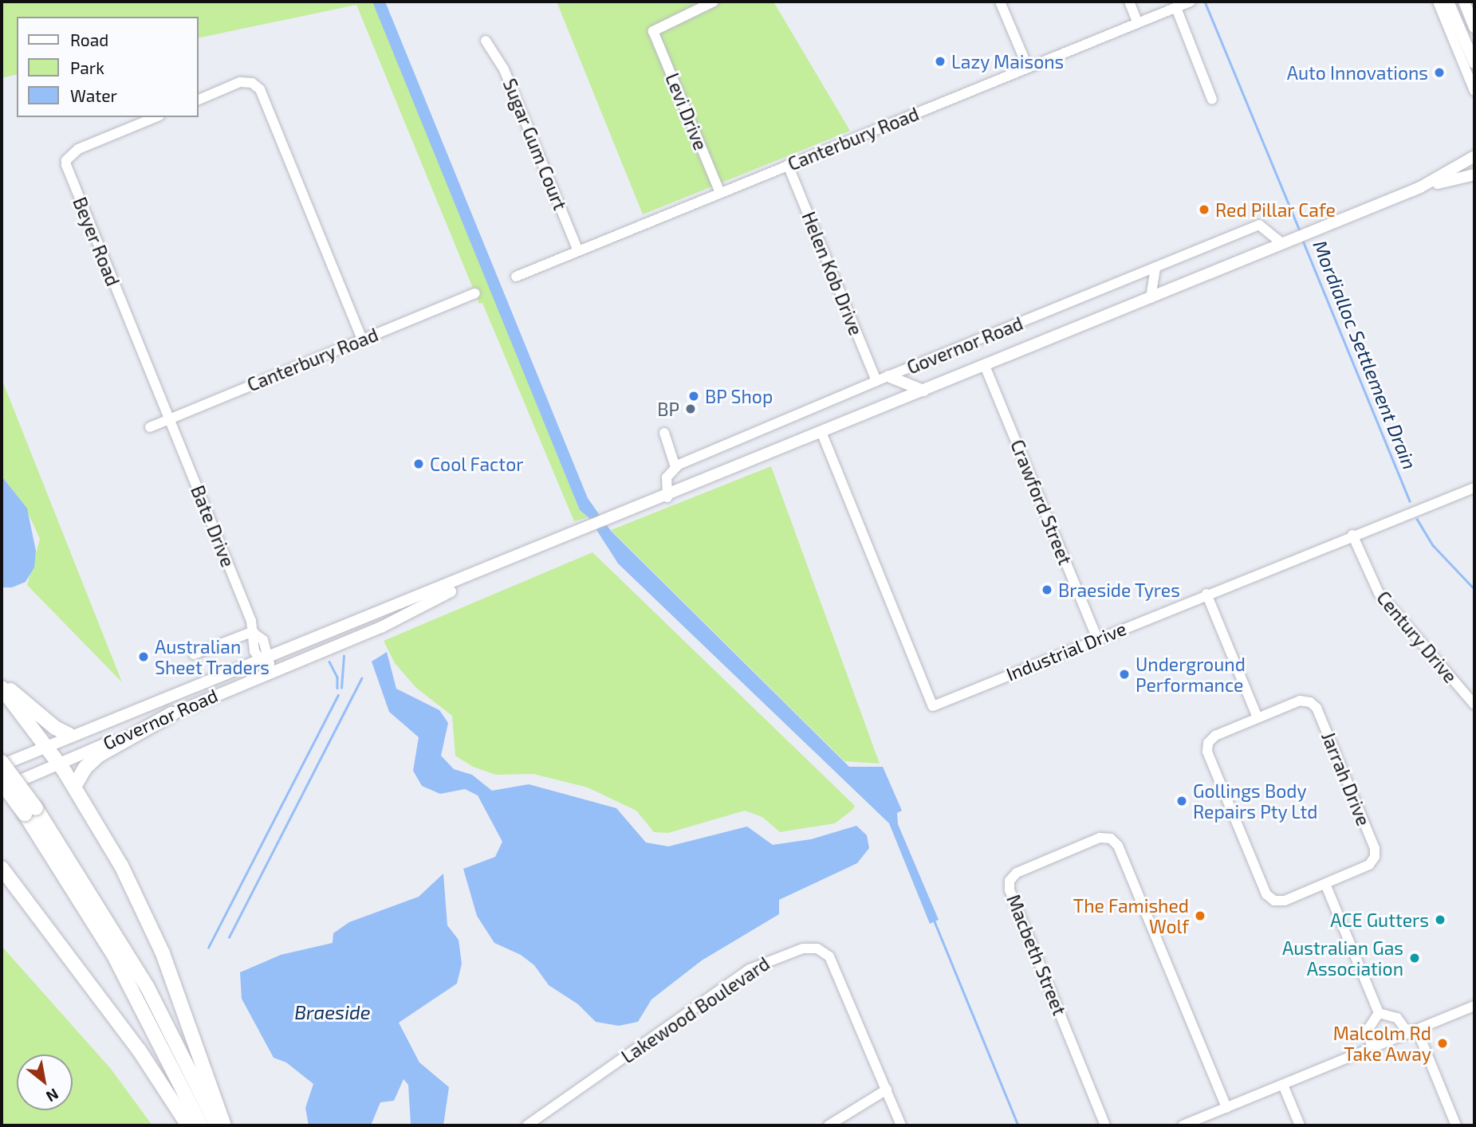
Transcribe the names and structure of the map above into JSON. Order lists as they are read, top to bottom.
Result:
{
  "streets": {
    "main road": ["Governor Road"],
    "street": [
      "Levi Drive",
      "Canterbury Road",
      "Sugar Gum Court",
      "Beyer Road",
      "Helen Kob Drive",
      "Crawford Street",
      "Bate Drive",
      "Century Drive",
      "Industrial Drive",
      "Jarrah Drive",
      "Macbeth Street",
      "Lakewood Boulevard"
    ]
  },
  "crossings": [
    ["Levi Drive", "Canterbury Road"],
    ["Canterbury Road", "Sugar Gum Court"],
    ["Canterbury Road", "Beyer Road"],
    ["Canterbury Road", "Helen Kob Drive"],
    ["Canterbury Road", "Bate Drive"],
    ["Beyer Road", "Bate Drive"],
    ["Helen Kob Drive", "Governor Road"],
    ["Governor Road", "Crawford Street"],
    ["Governor Road", "Bate Drive"],
    ["Governor Road", "Industrial Drive"],
    ["Crawford Street", "Industrial Drive"],
    ["Century Drive", "Industrial Drive"]
  ],
  "water": ["Mordialloc Settlement Drain", "Braeside"],
  "places": [
    "Lazy Maisons",
    "Auto Innovations",
    "Red Pillar Cafe",
    "BP Shop",
    "BP",
    "Cool Factor",
    "Braeside Tyres",
    "Australian Sheet Traders",
    "Underground Performance",
    "Gollings Body Repairs Pty Ltd",
    "The Famished Wolf",
    "ACE Gutters",
    "Australian Gas Association",
    "Malcolm Rd Take Away"
  ],
  "legend": ["Road", "Park", "Water"],
  "north": "bottom right"
}
